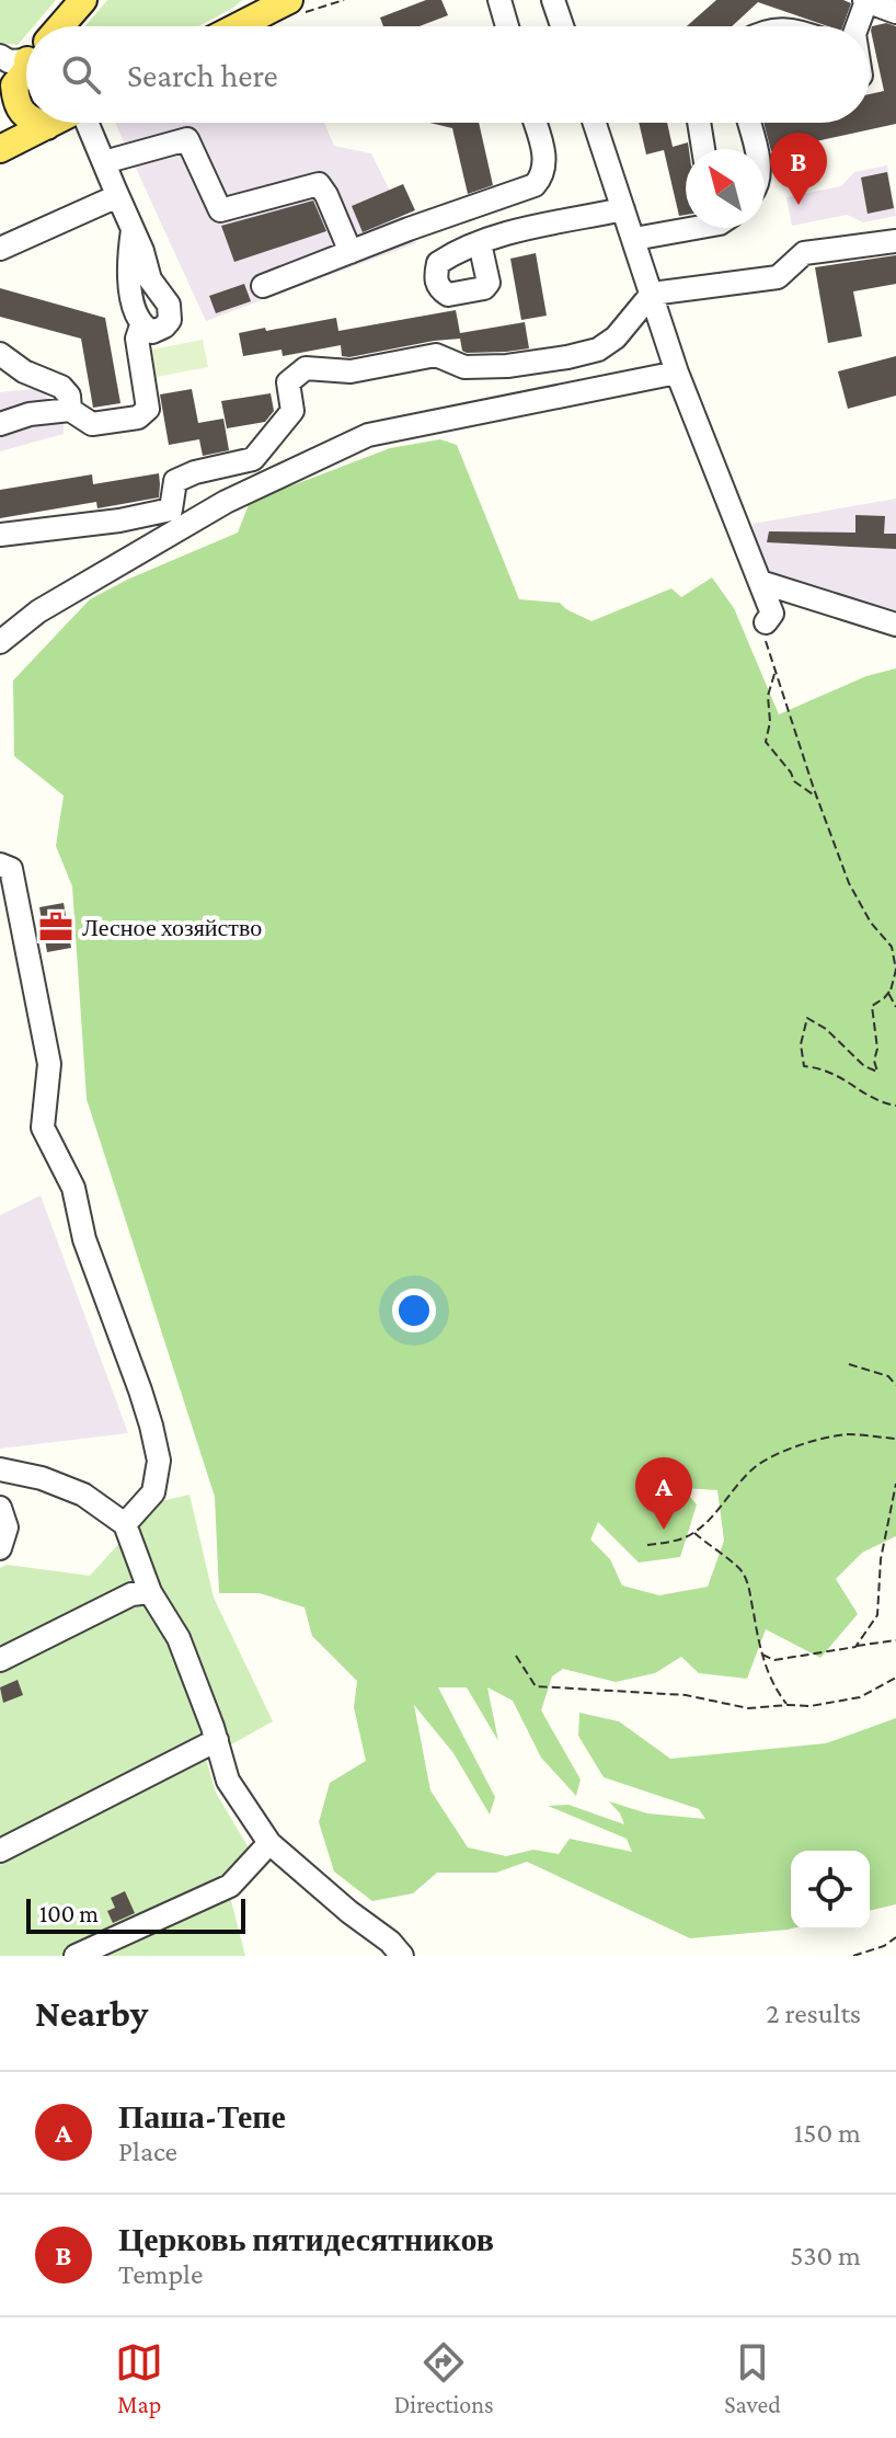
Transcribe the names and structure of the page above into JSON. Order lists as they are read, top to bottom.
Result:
{
  "places": {
    "office": ["Лесное хозяйство"]
  },
  "scale_bar": "100 m",
  "north": "top left",
  "page": {
    "search": "Search here",
    "pins": ["B", "A"],
    "scale": "100 m",
    "heading": ["Nearby", "2 results"],
    "list": [
      {
        "mark": "A",
        "name": "Паша-Тепе",
        "note": "Place",
        "value": "150 m"
      },
      {
        "mark": "B",
        "name": "Церковь пятидесятников",
        "note": "Temple",
        "value": "530 m"
      }
    ],
    "nav": ["Map", "Directions", "Saved"]
  }
}
